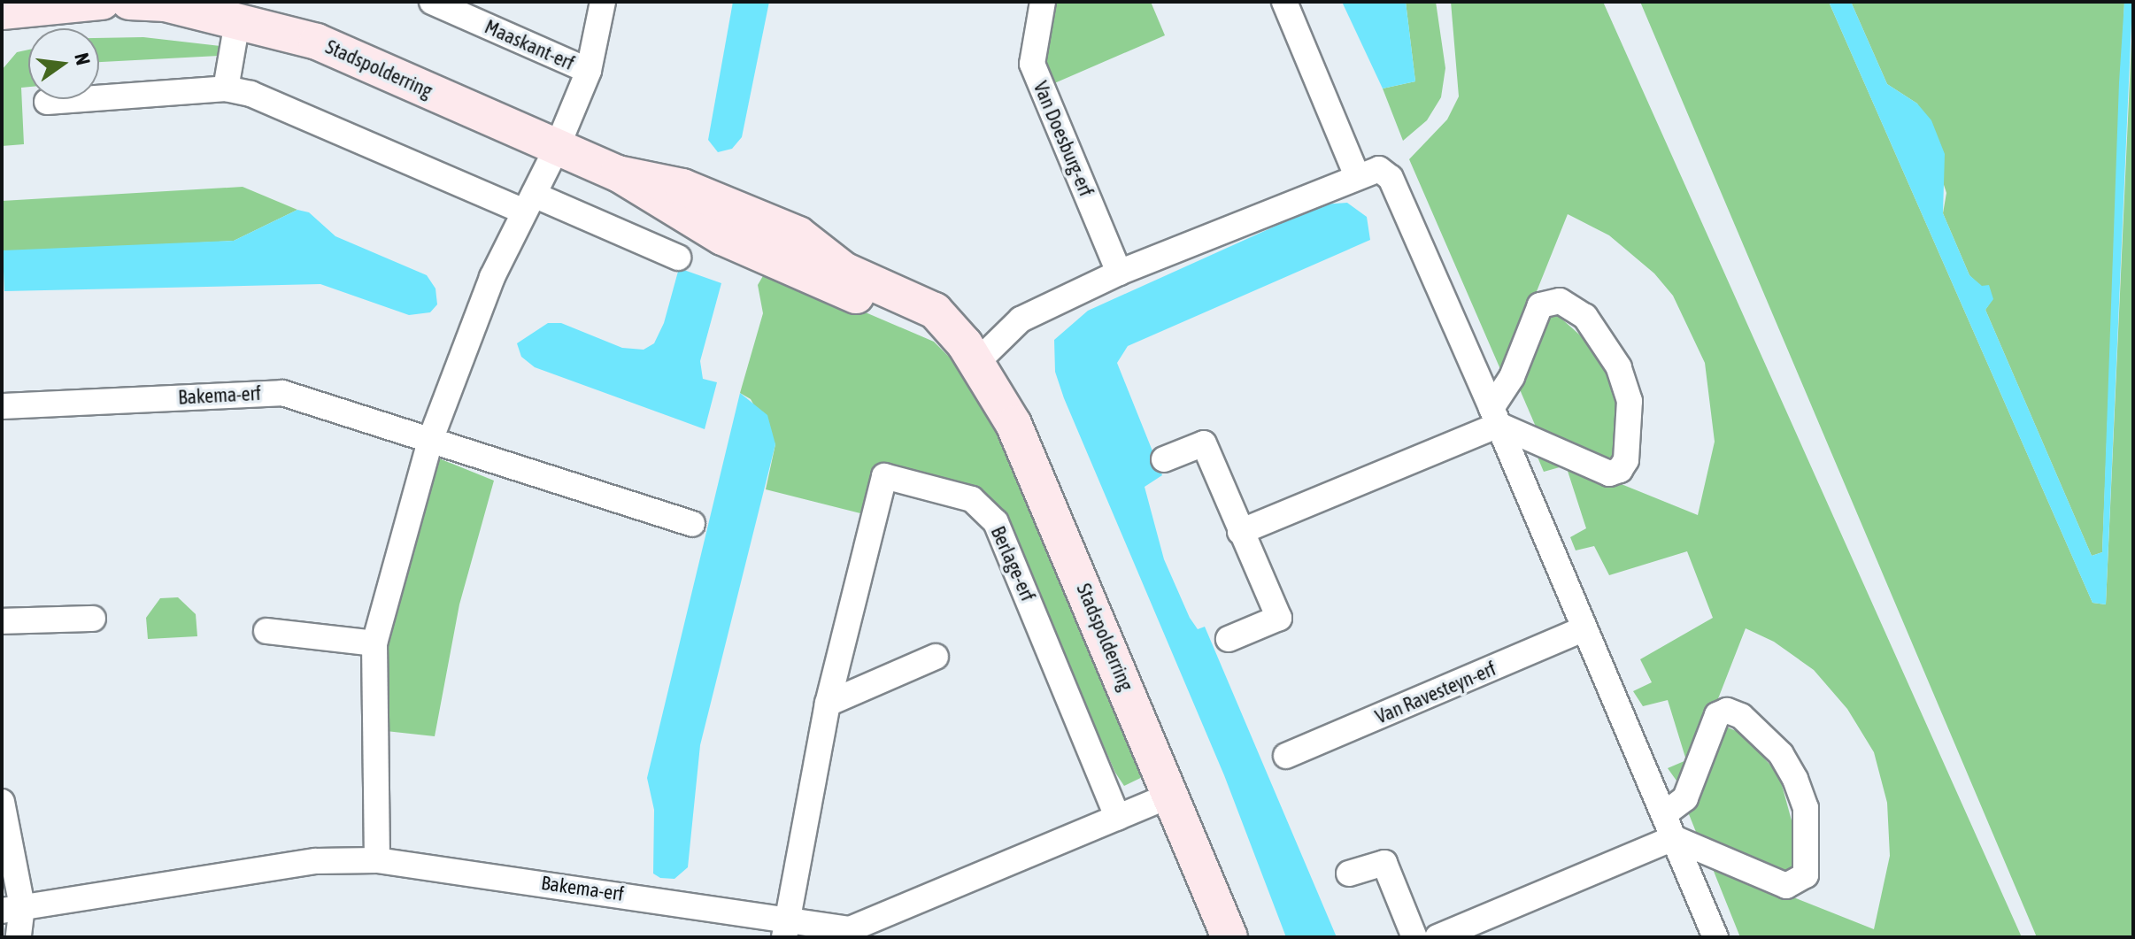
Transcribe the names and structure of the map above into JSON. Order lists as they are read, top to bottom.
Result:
{
  "streets": {
    "street": [
      "Maaskant-erf",
      "Stadspolderring",
      "Van Doesburg-erf",
      "Bakema-erf",
      "Berlage-erf",
      "Van Ravesteyn-erf"
    ]
  },
  "crossings": [
    ["Maaskant-erf", "Stadspolderring"],
    ["Bakema-erf", "Berlage-erf"]
  ],
  "north": "right"
}
